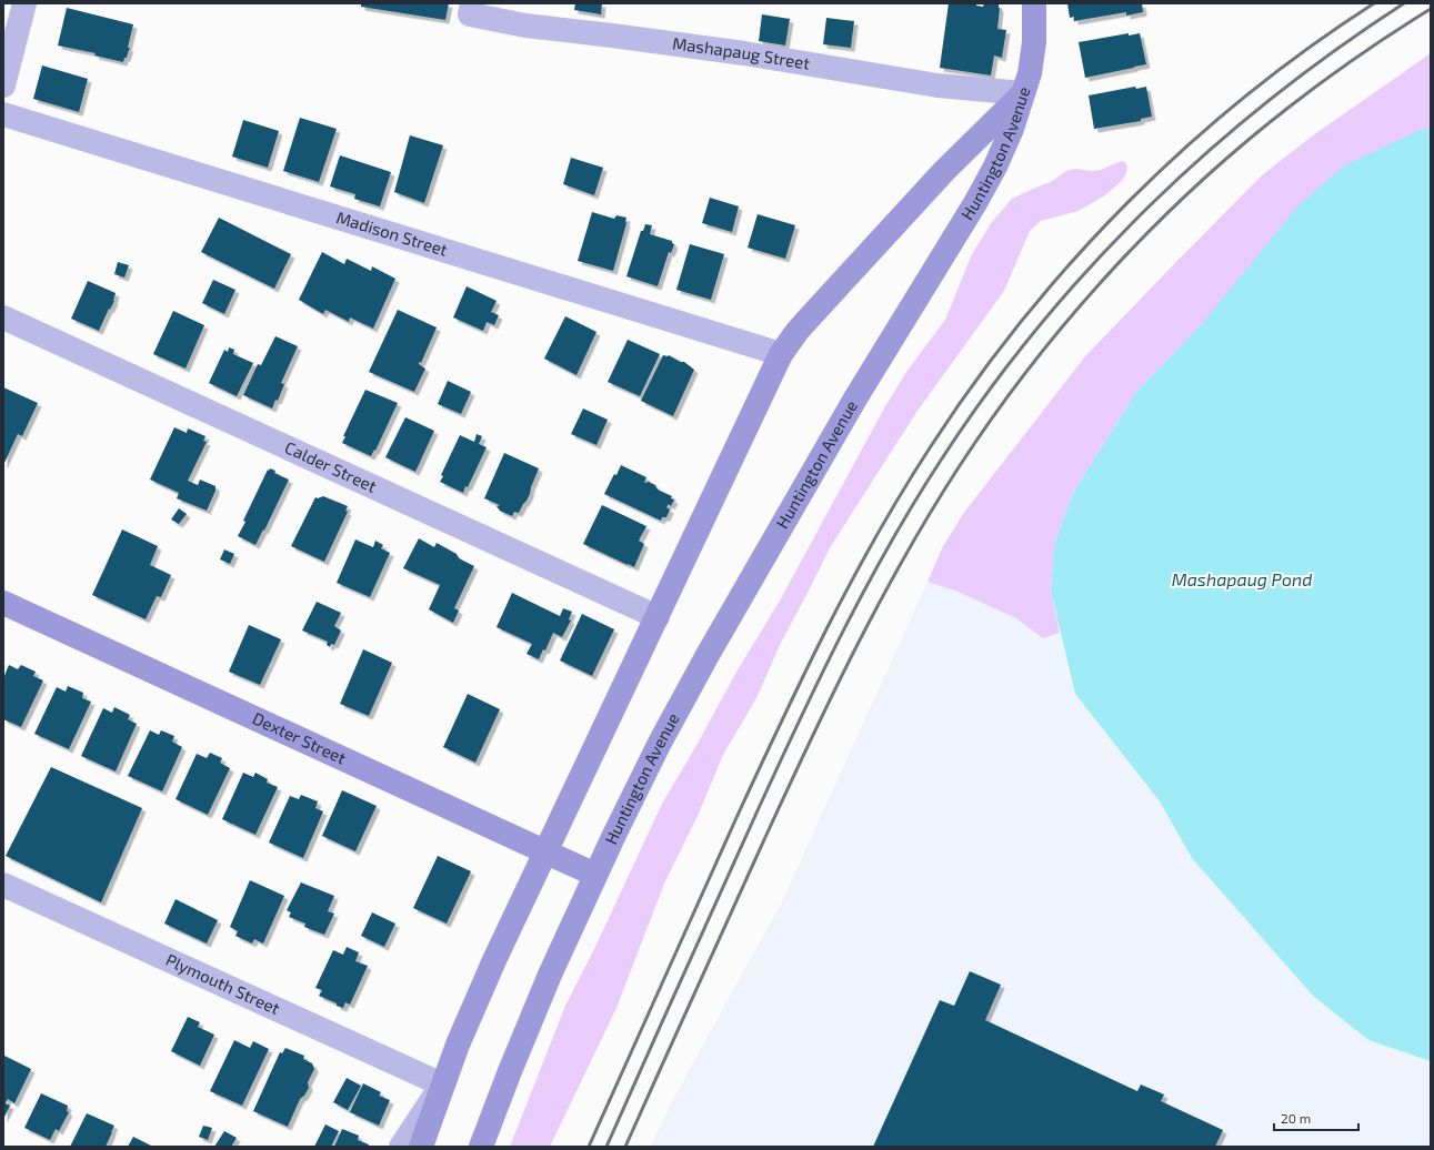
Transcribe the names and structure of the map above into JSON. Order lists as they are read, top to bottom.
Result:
{
  "streets": {
    "main road": ["Huntington Avenue", "Dexter Street"],
    "street": [
      "Mashapaug Street",
      "Madison Street",
      "Calder Street",
      "Plymouth Street"
    ]
  },
  "crossings": [
    ["Mashapaug Street", "Huntington Avenue"],
    ["Huntington Avenue", "Madison Street"],
    ["Huntington Avenue", "Calder Street"],
    ["Huntington Avenue", "Dexter Street"],
    ["Huntington Avenue", "Plymouth Street"]
  ],
  "water": ["Mashapaug Pond"],
  "scale_bar": "20 m"
}
